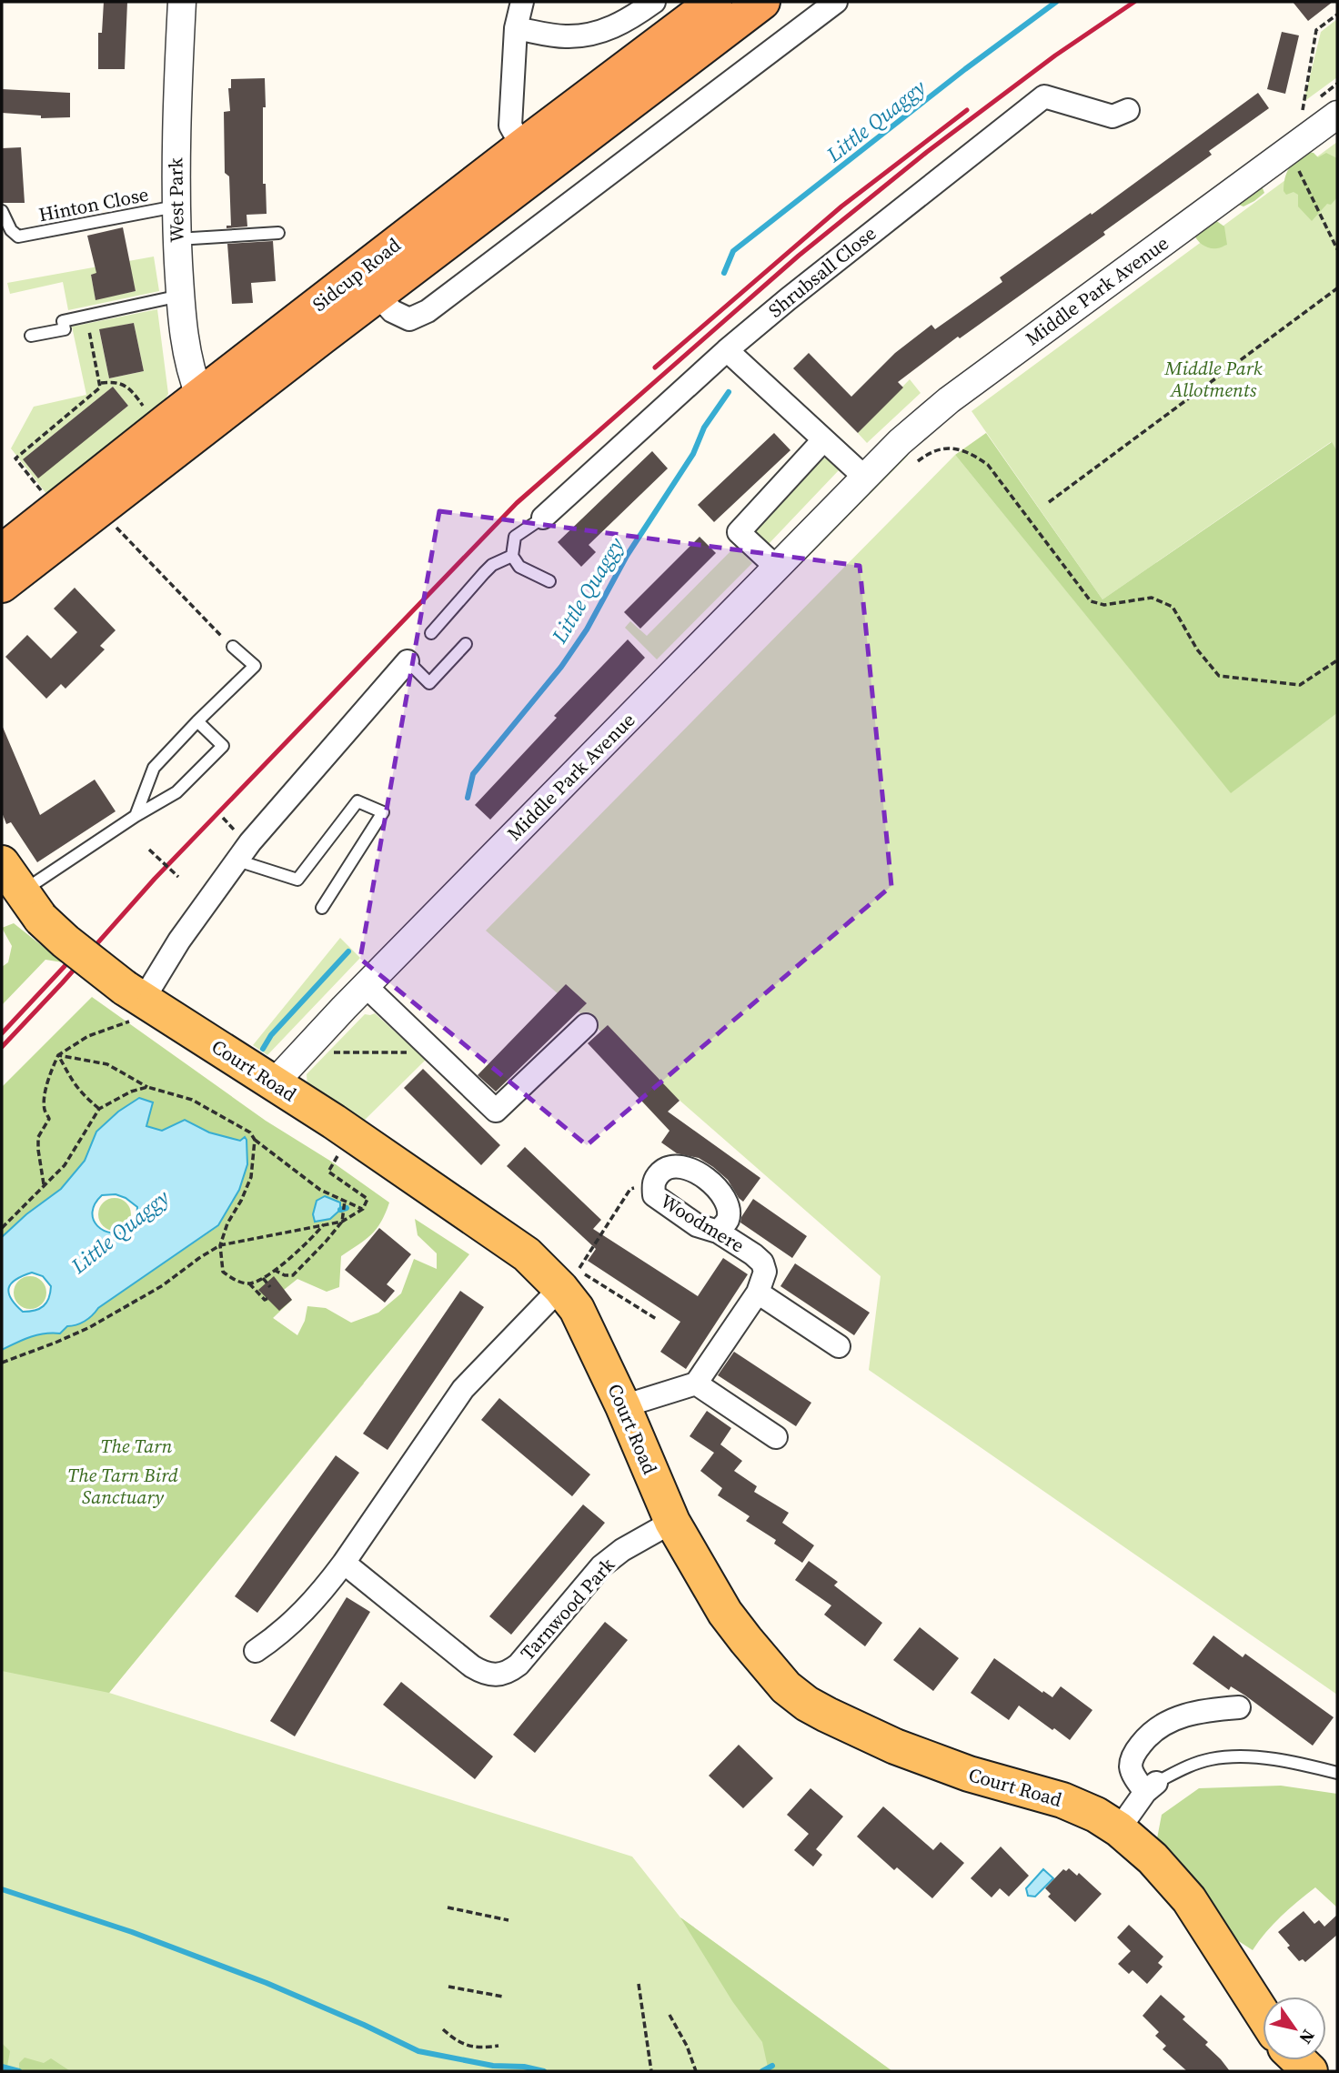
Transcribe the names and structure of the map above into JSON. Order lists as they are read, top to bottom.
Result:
{
  "streets": {
    "highway": ["Sidcup Road"],
    "main road": ["Court Road"],
    "street": [
      "West Park",
      "Shrubsall Close",
      "Middle Park Avenue",
      "Woodmere",
      "Tarnwood Park"
    ],
    "lane": ["Hinton Close"]
  },
  "crossings": [
    ["West Park", "Hinton Close"],
    ["West Park", "Sidcup Road"],
    ["Middle Park Avenue", "Court Road"],
    ["Court Road", "Tarnwood Park"]
  ],
  "water": ["Little Quaggy"],
  "parks": ["Middle Park Allotments", "The Tarn", "The Tarn Bird Sanctuary"],
  "north": "bottom right"
}
